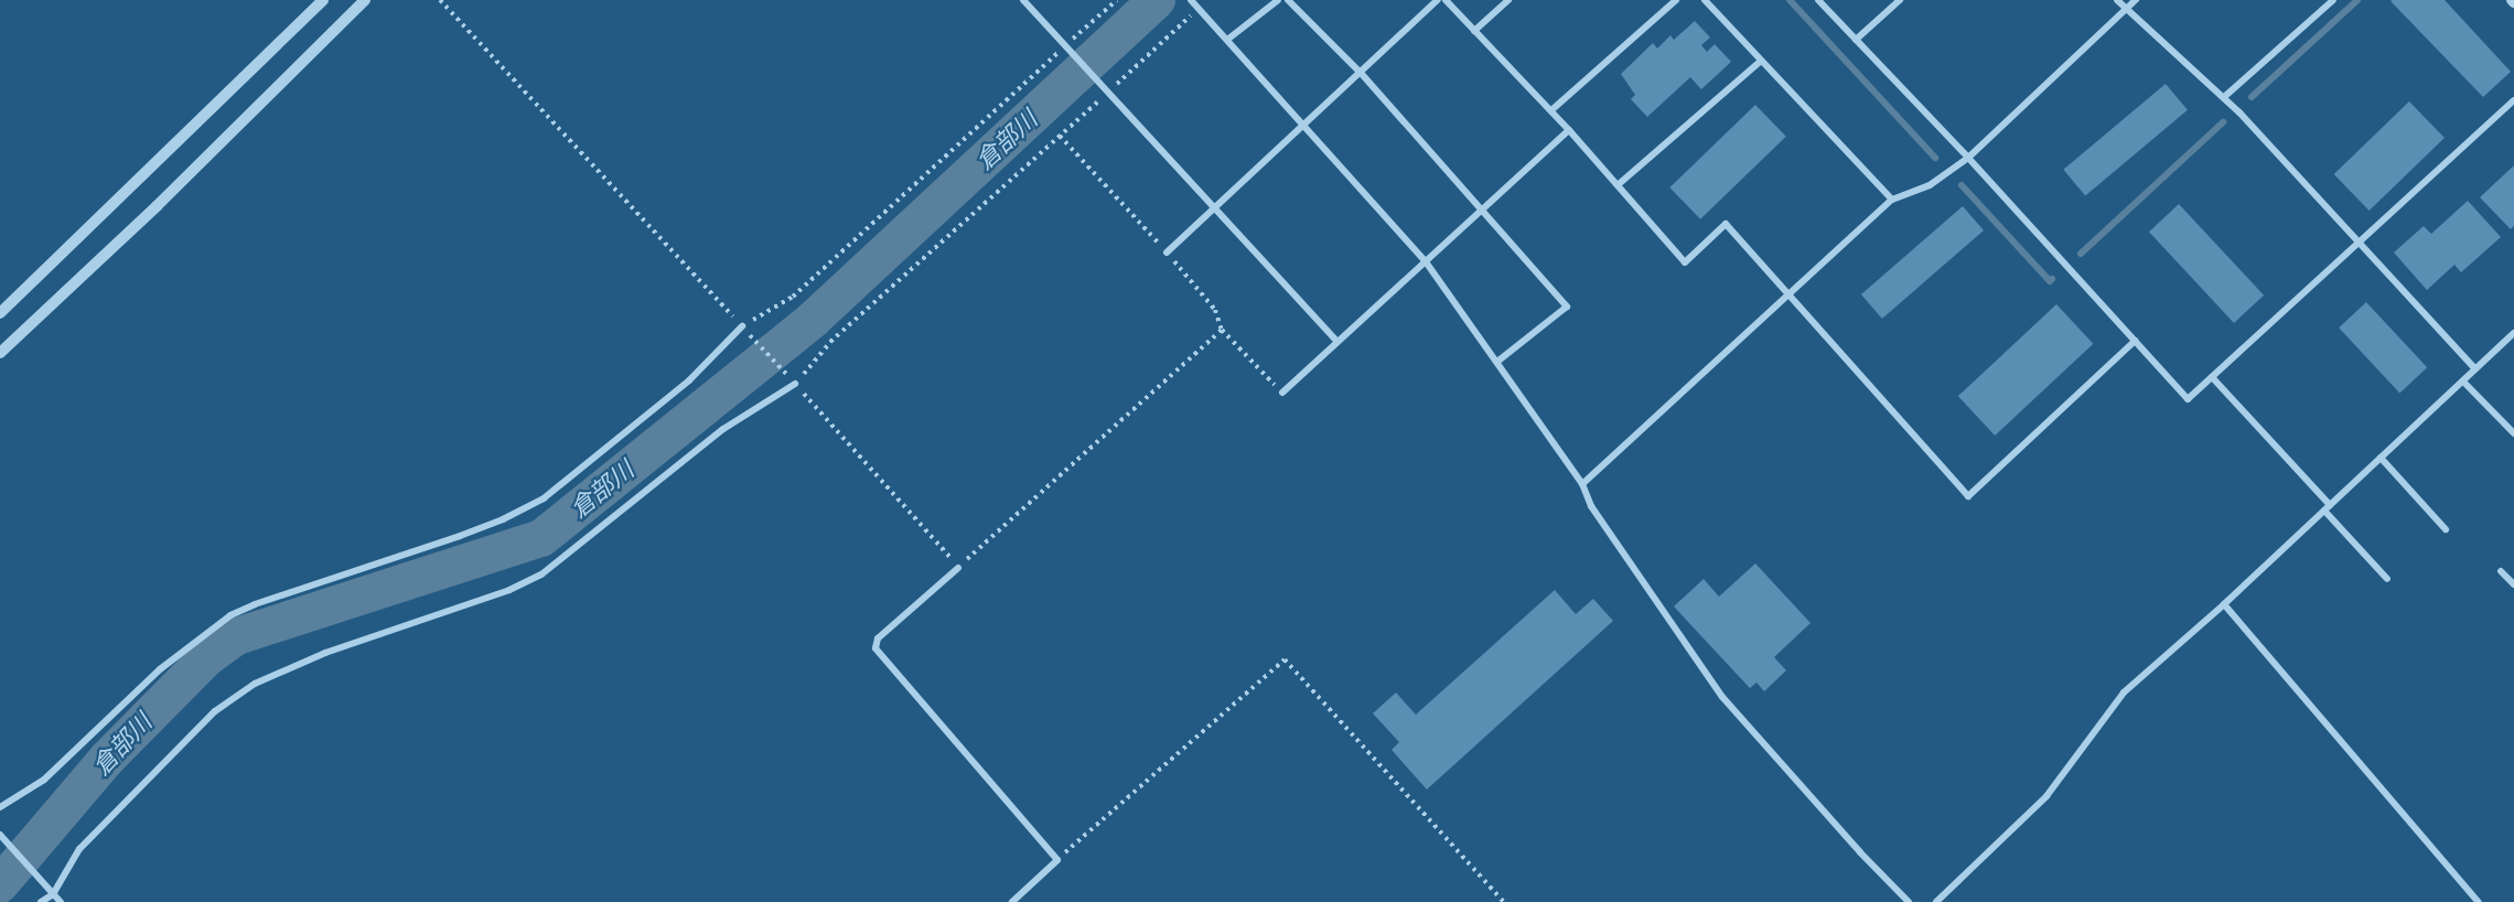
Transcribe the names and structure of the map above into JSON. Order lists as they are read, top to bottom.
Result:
{
  "water": ["倉部川"]
}
